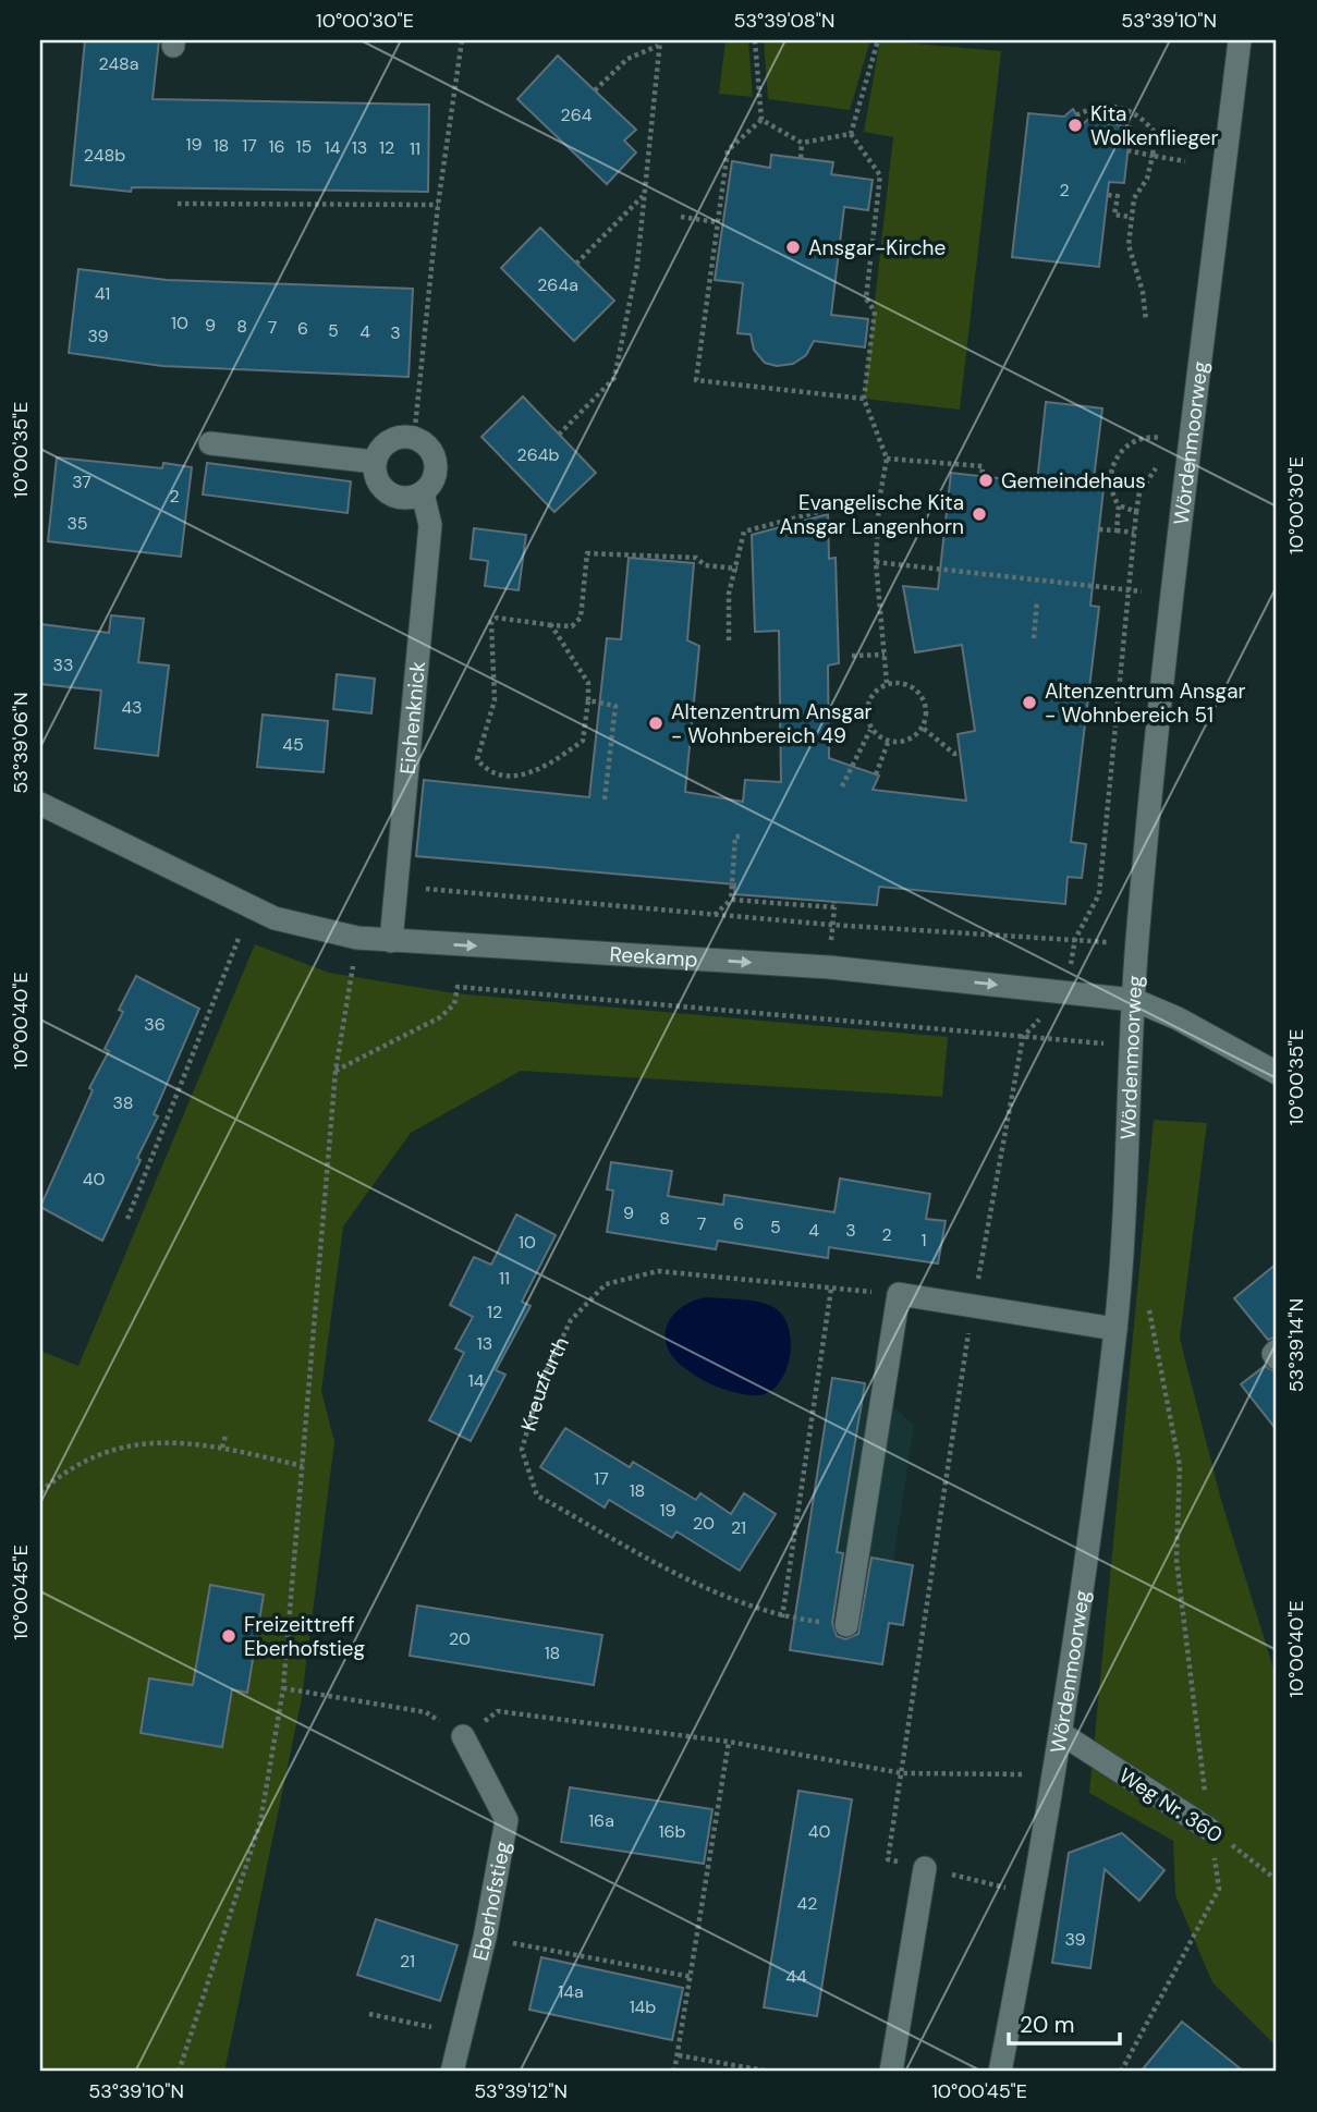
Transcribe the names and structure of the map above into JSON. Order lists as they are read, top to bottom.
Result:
{
  "streets": {
    "street": [
      "Wördenmoorweg",
      "Eichenknick",
      "Reekamp",
      "Weg Nr. 360",
      "Eberhofstieg"
    ],
    "path": ["Kreuzfurth"]
  },
  "crossings": [
    ["Wördenmoorweg", "Reekamp"],
    ["Wördenmoorweg", "Weg Nr. 360"],
    ["Eichenknick", "Reekamp"]
  ],
  "one_way": ["Reekamp"],
  "places": [
    "Kita Wolkenflieger",
    "Ansgar-Kirche",
    "Gemeindehaus",
    "Evangelische Kita Ansgar Langenhorn",
    "Altenzentrum Ansgar - Wohnbereich 51",
    "Altenzentrum Ansgar - Wohnbereich 49",
    "Freizeittreff Eberhofstieg"
  ],
  "house_numbers": [
    "248a",
    "264",
    "19",
    "18",
    "17",
    "16",
    "15",
    "14",
    "13",
    "12",
    "11",
    "248b",
    "2",
    "264a",
    "41",
    "10",
    "9",
    "8",
    "7",
    "6",
    "5",
    "4",
    "3",
    "39",
    "264b",
    "37",
    "2",
    "35",
    "33",
    "43",
    "45",
    "36",
    "38",
    "40",
    "9",
    "8",
    "7",
    "6",
    "5",
    "4",
    "3",
    "2",
    "1",
    "10",
    "11",
    "12",
    "13",
    "14",
    "17",
    "18",
    "19",
    "20",
    "21",
    "20",
    "18",
    "16a",
    "16b",
    "40",
    "42",
    "39",
    "21",
    "44",
    "14a",
    "14b"
  ],
  "scale_bar": "20 m",
  "coordinates": [
    "10°00'30\"E",
    "53°39'08\"N",
    "53°39'10\"N",
    "10°00'35\"E",
    "53°39'06\"N",
    "10°00'40\"E",
    "53°39'14\"N",
    "10°00'45\"E",
    "53°39'12\"N"
  ]
}
